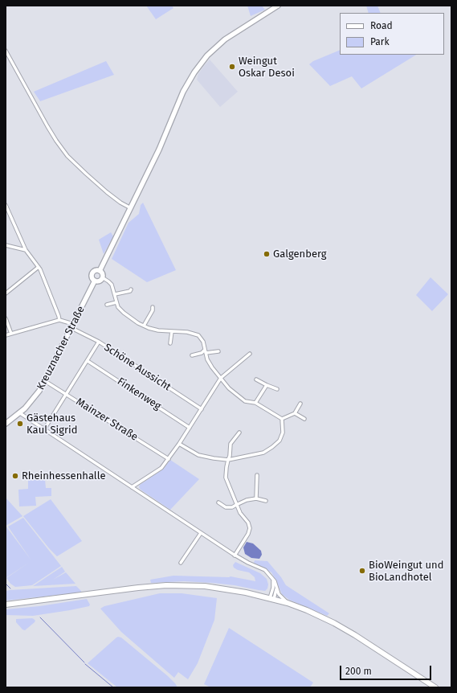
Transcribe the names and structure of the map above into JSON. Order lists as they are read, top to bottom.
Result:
{
  "streets": {
    "main road": ["Kreuznacher Straße"],
    "street": ["Schöne Aussicht", "Finkenweg", "Mainzer Straße"]
  },
  "crossings": [
    ["Kreuznacher Straße", "Schöne Aussicht"],
    ["Kreuznacher Straße", "Mainzer Straße"]
  ],
  "places": [
    "Weingut Oskar Desoi",
    "Galgenberg",
    "Gästehaus Kaul Sigrid",
    "Rheinhessenhalle",
    "BioWeingut und BioLandhotel"
  ],
  "legend": ["Road", "Park"],
  "scale_bar": "200 m"
}
